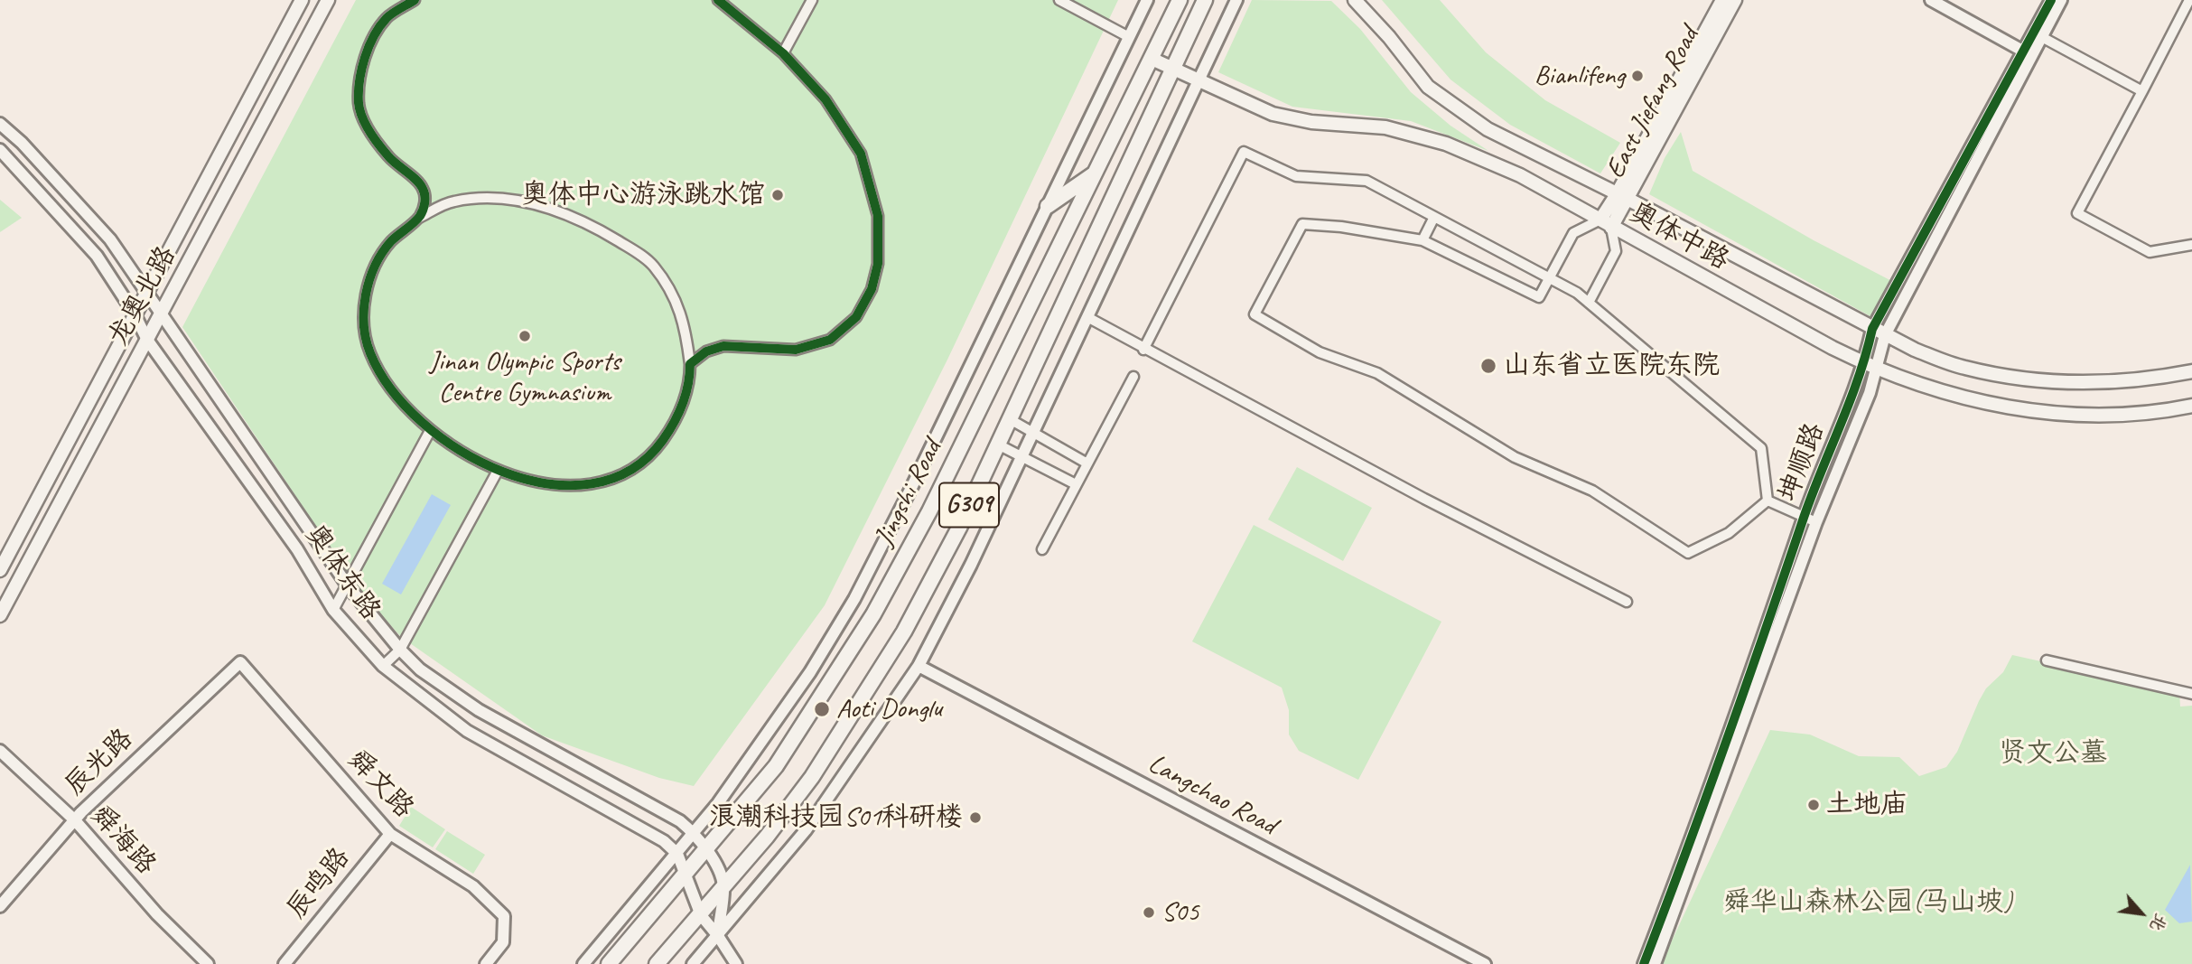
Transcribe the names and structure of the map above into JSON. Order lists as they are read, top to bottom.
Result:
{
  "streets": {
    "highway": ["Jingshi Road", "G309"],
    "main road": [
      "East Jiefang Road",
      "奥体中路",
      "龙奥北路",
      "坤顺路",
      "奥体东路",
      "辰光路",
      "舜文路",
      "Langchao Road",
      "舜海路",
      "辰鸣路"
    ]
  },
  "crossings": [
    ["East Jiefang Road", "奥体中路"],
    ["奥体中路", "坤顺路"],
    ["奥体中路", "Jingshi Road"],
    ["奥体中路", "G309"],
    ["龙奥北路", "奥体东路"],
    ["Jingshi Road", "奥体东路"],
    ["辰光路", "舜文路"],
    ["辰光路", "舜海路"],
    ["舜文路", "辰鸣路"]
  ],
  "parks": ["贤文公墓", "舜华山森林公园(马山坡)"],
  "places": [
    "Bianlifeng",
    "奥体中心游泳跳水馆",
    "Jinan Olympic Sports Centre Gymnasium",
    "山东省立医院东院",
    "Aoti Donglu",
    "土地庙",
    "浪潮科技园S01科研楼",
    "S05"
  ],
  "north": "bottom right"
}
